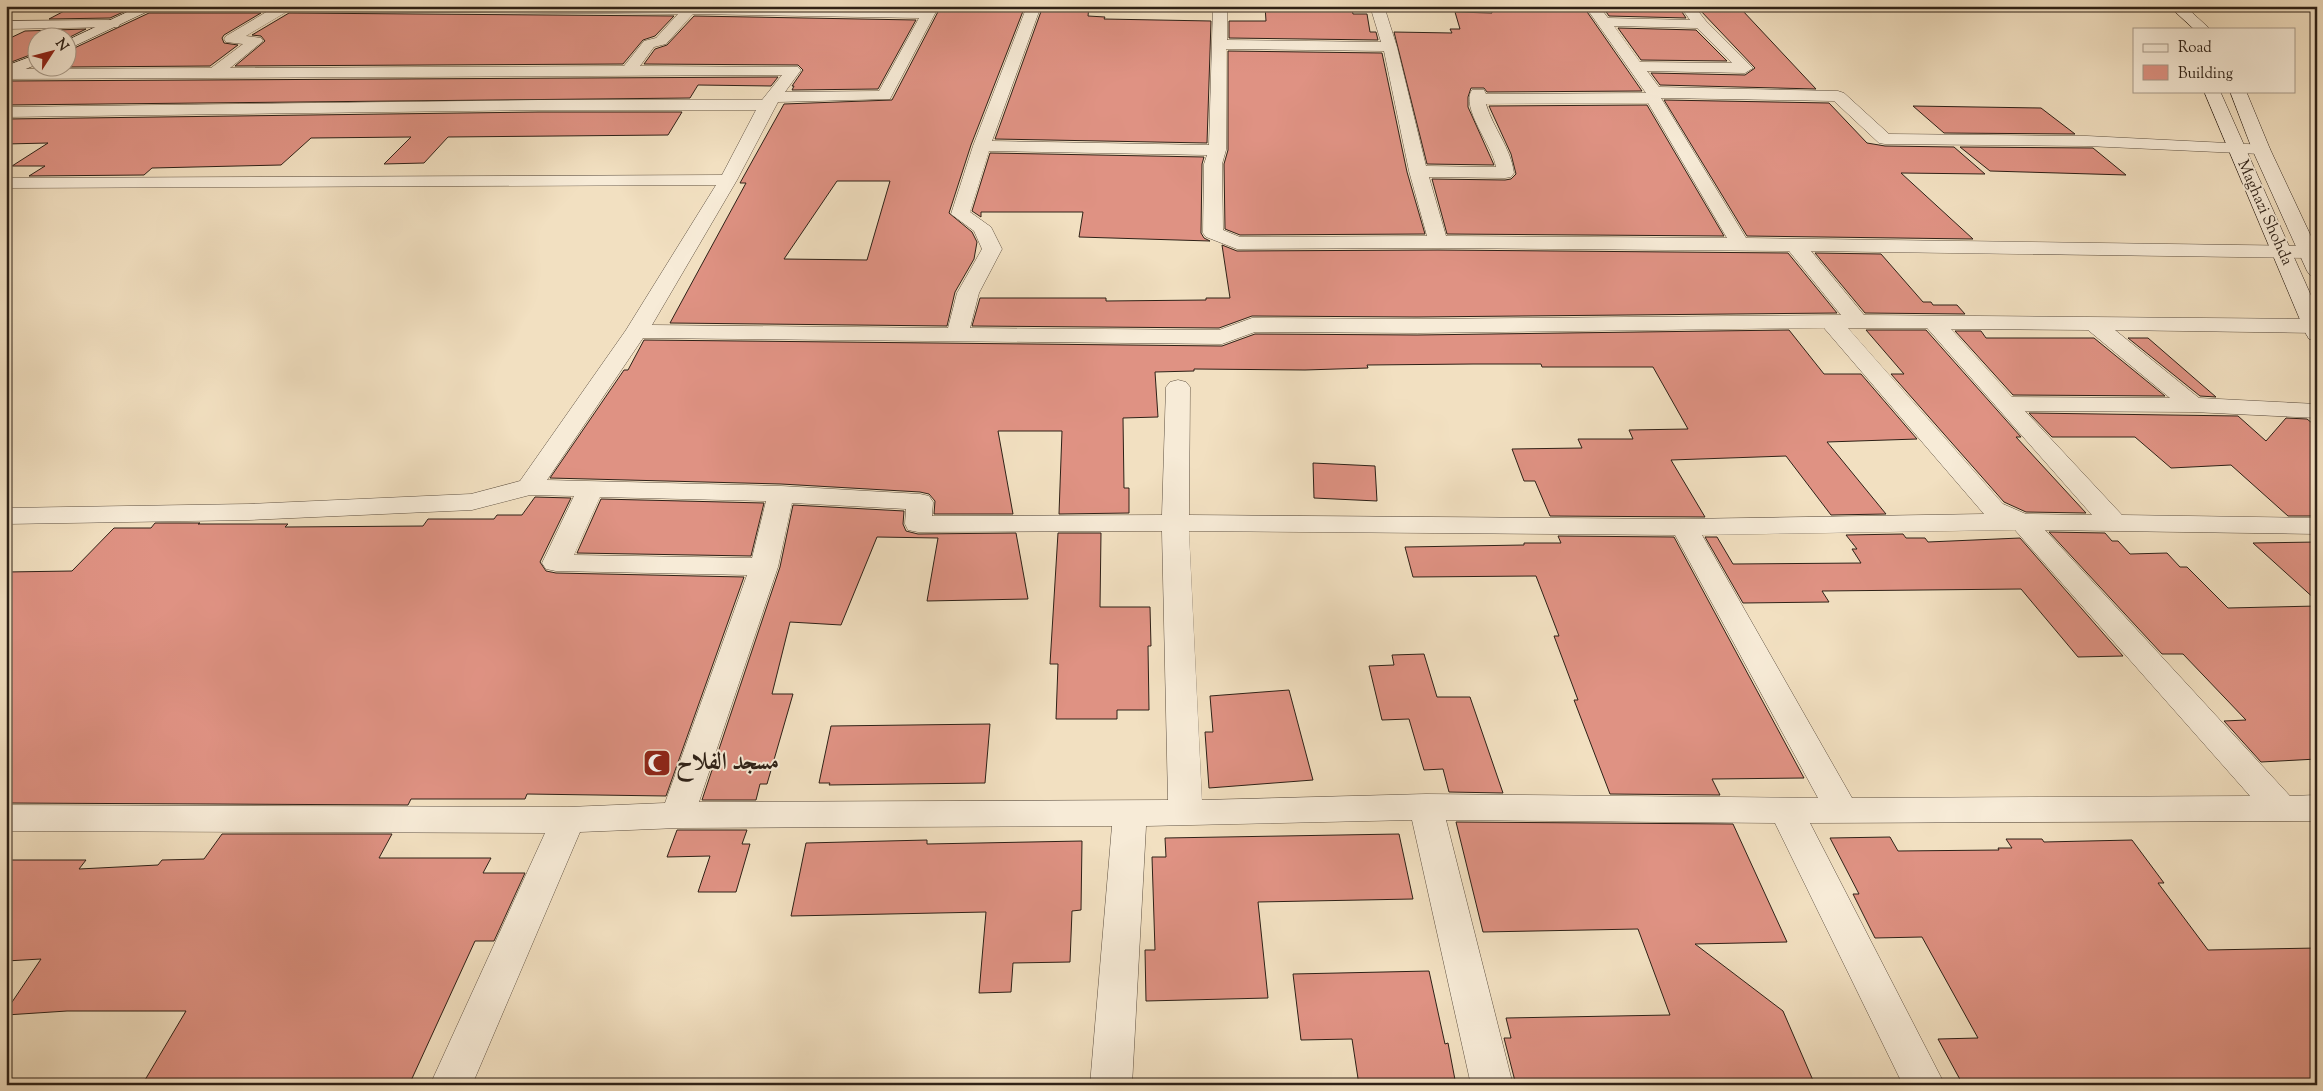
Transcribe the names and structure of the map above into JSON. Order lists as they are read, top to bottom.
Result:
{
  "streets": {
    "street": ["Maghazi Shohda"]
  },
  "places": {
    "mosque": ["مسجد الفلاح"]
  },
  "legend": ["Road", "Building"],
  "north": "top right"
}
